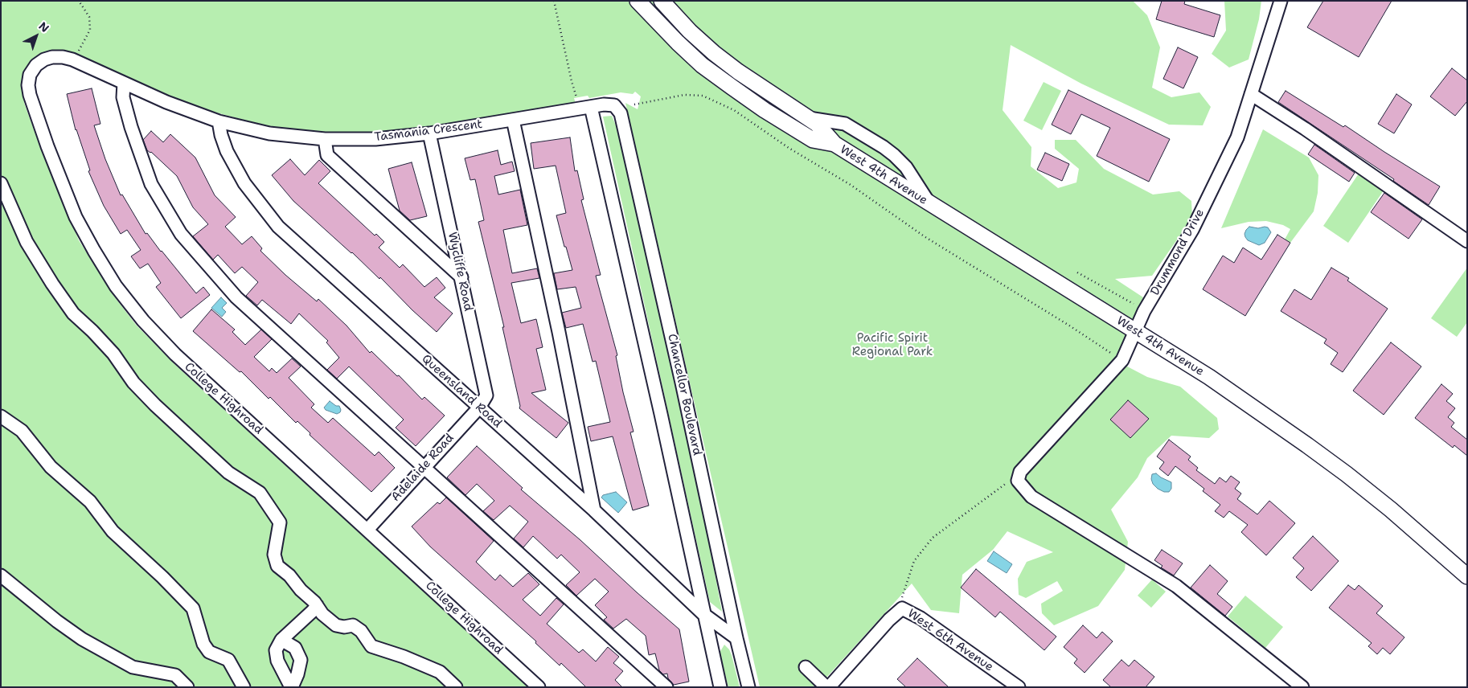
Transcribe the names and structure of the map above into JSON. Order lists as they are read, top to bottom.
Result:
{
  "streets": {
    "main road": ["West 4th Avenue"],
    "street": [
      "Tasmania Crescent",
      "Drummond Drive",
      "Wycliffe Road",
      "Queensland Road",
      "Chancellor Boulevard",
      "College Highroad",
      "Adelaide Road",
      "West 6th Avenue"
    ]
  },
  "crossings": [
    ["Tasmania Crescent", "Wycliffe Road"],
    ["Tasmania Crescent", "Queensland Road"],
    ["Tasmania Crescent", "Chancellor Boulevard"],
    ["Tasmania Crescent", "College Highroad"],
    ["West 4th Avenue", "Drummond Drive"],
    ["Wycliffe Road", "Queensland Road"],
    ["Wycliffe Road", "Adelaide Road"],
    ["Queensland Road", "Chancellor Boulevard"],
    ["Queensland Road", "Adelaide Road"],
    ["College Highroad", "Adelaide Road"]
  ],
  "parks": ["Pacific Spirit Regional Park"],
  "north": "top right"
}
